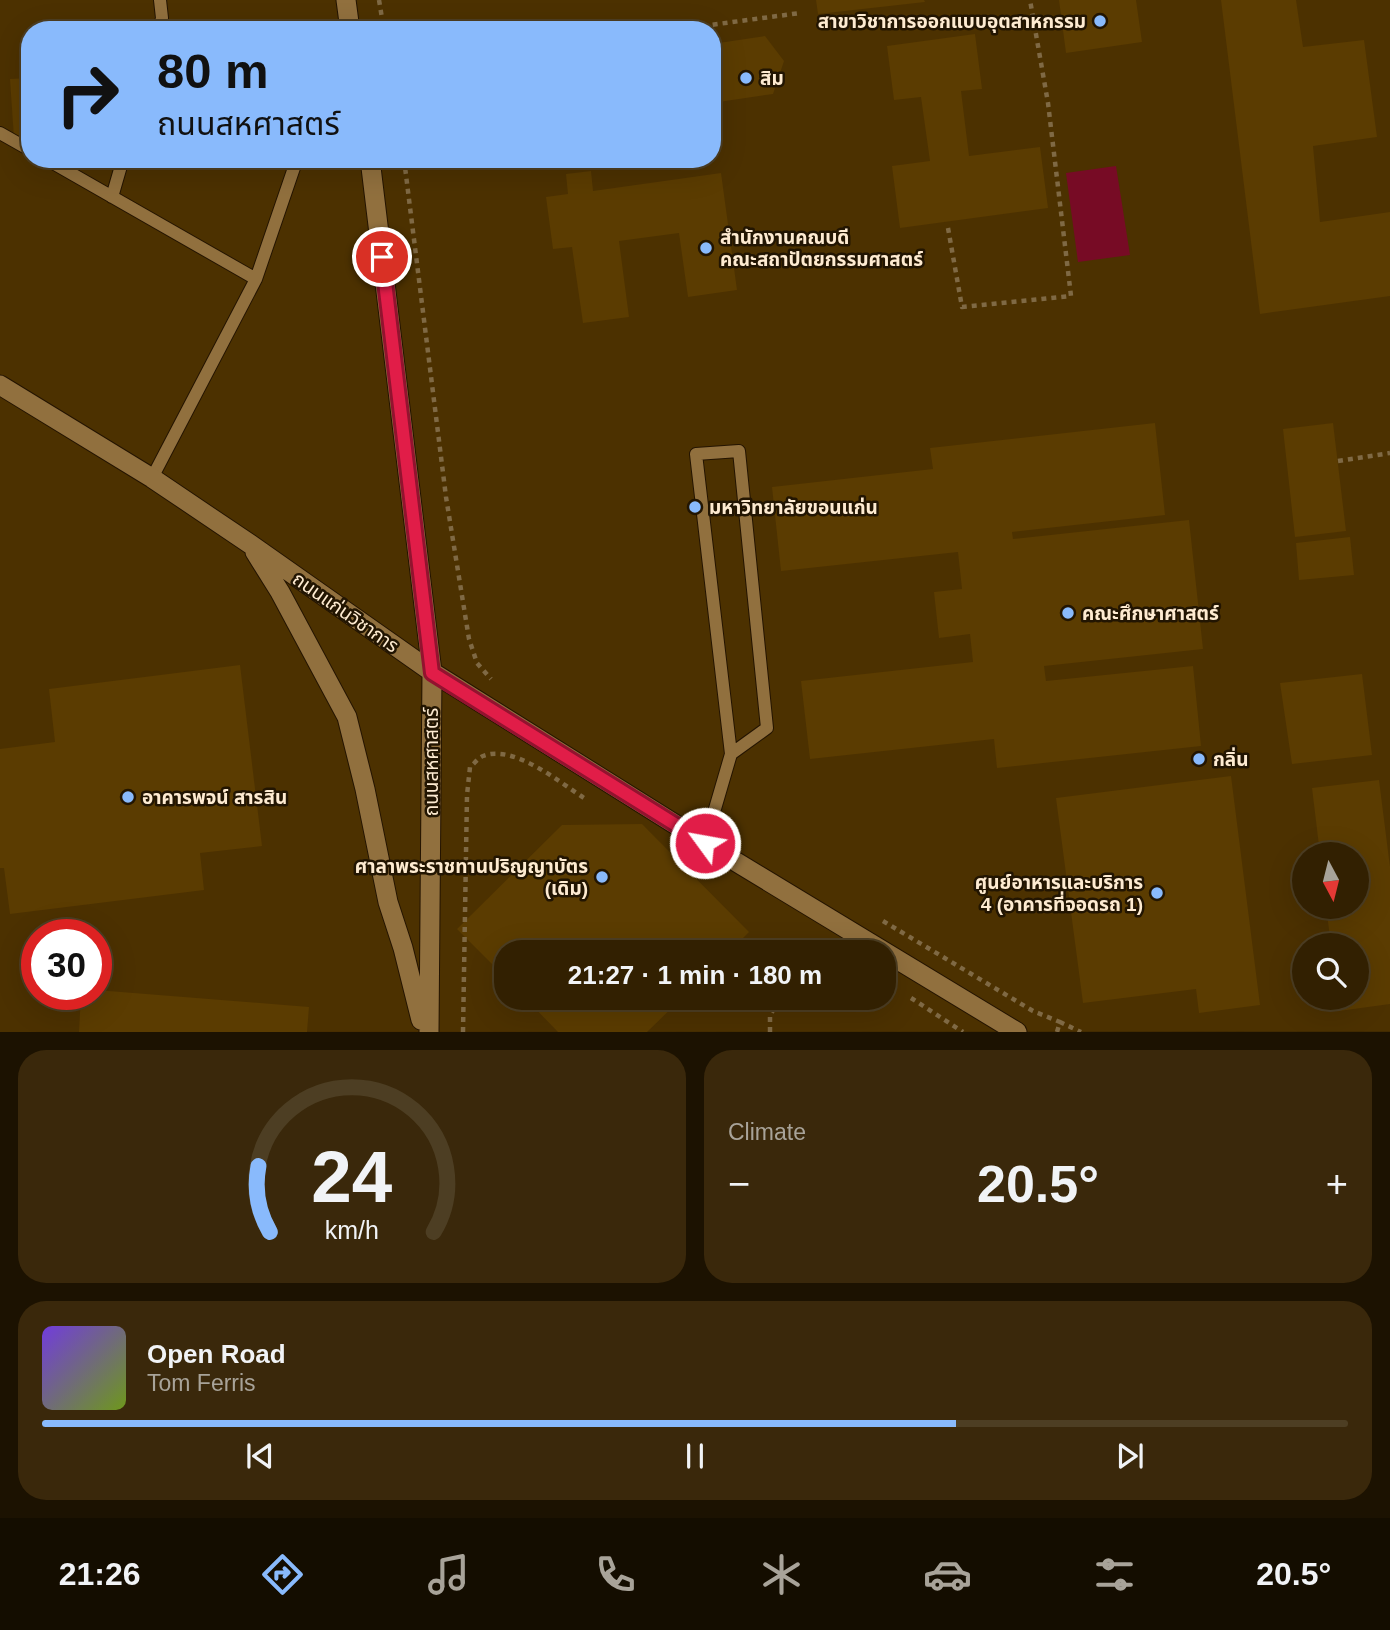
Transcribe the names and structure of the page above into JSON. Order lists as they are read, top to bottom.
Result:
{
  "streets": {
    "street": ["ถนนแก่นวิชาการ", "ถนนสหศาสตร์"]
  },
  "crossings": [
    ["ถนนแก่นวิชาการ", "ถนนสหศาสตร์"]
  ],
  "places": [
    "สาขาวิชาการออกแบบอุตสาหกรรม",
    "สิม",
    "สำนักงานคณบดี คณะสถาปัตยกรรมศาสตร์",
    "มหาวิทยาลัยขอนแก่น",
    "คณะศึกษาศาสตร์",
    "กลิ่น",
    "อาคารพจน์ สารสิน",
    "ศาลาพระราชทานปริญญาบัตร (เดิม)",
    "ศูนย์อาหารและบริการ 4 (อาคารที่จอดรถ 1)"
  ],
  "north": "bottom",
  "page": {
    "turn": ["80 m", "ถนนสหศาสตร์"],
    "limit": "30",
    "trip": "21:27 · 1 min · 180 m",
    "tile": "Climate",
    "heat": ["−", "20.5°", "+"],
    "song": ["Open Road", "Tom Ferris"],
    "tabs": ["21:26", "20.5°"],
    "gauge": ["24", "km/h"]
  }
}
